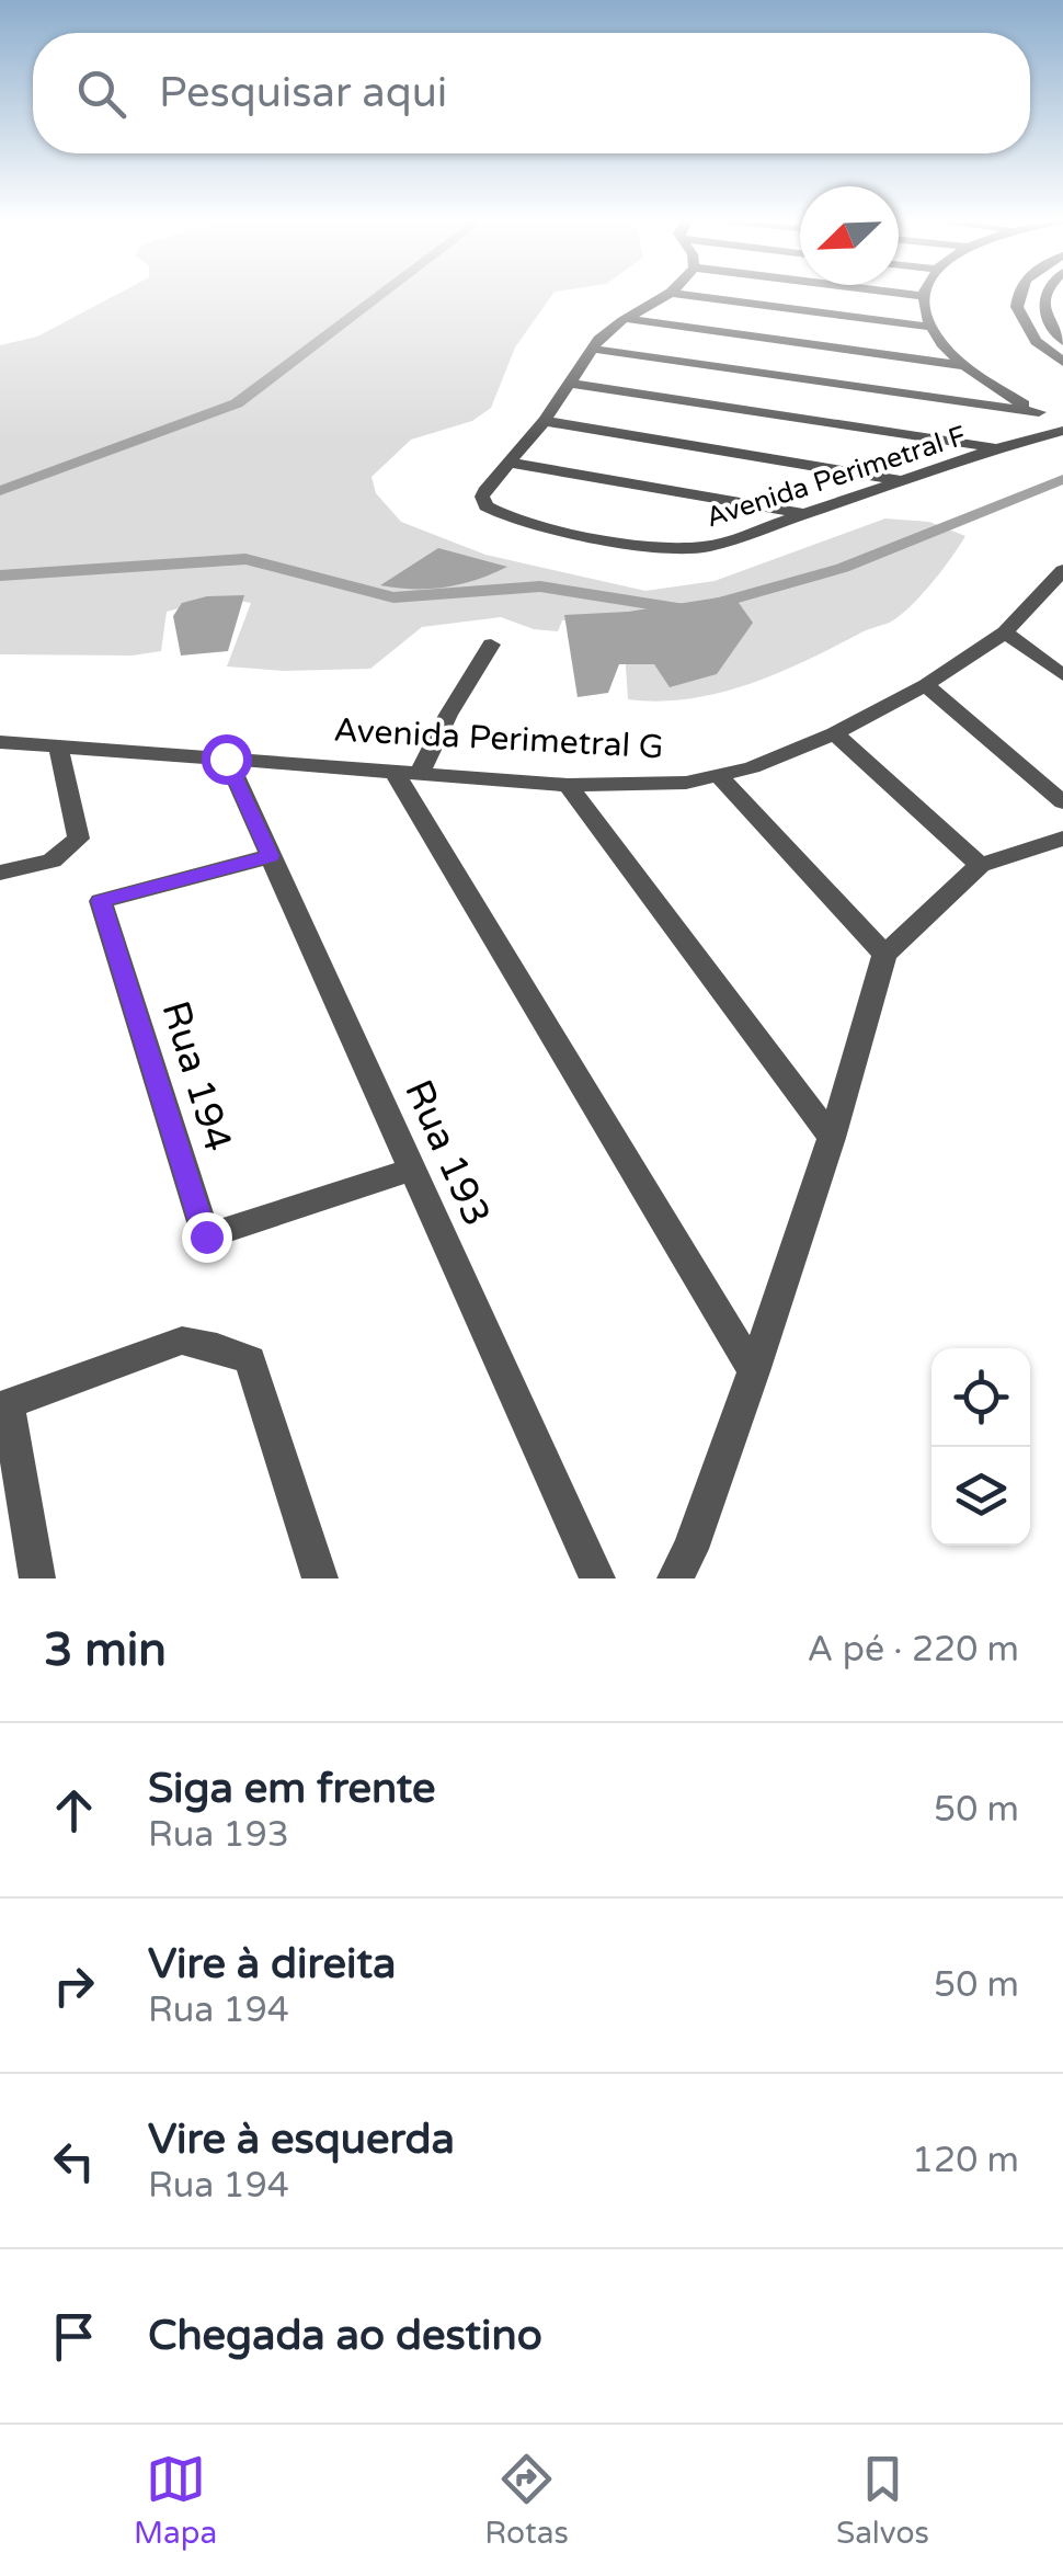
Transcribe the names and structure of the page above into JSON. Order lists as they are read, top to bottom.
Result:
{
  "streets": {
    "street": [
      "Avenida Perimetral F",
      "Avenida Perimetral G",
      "Rua 194",
      "Rua 193"
    ]
  },
  "crossings": [
    ["Avenida Perimetral G", "Rua 193"],
    ["Rua 194", "Rua 193"]
  ],
  "north": "bottom left",
  "page": {
    "search": "Pesquisar aqui",
    "heading": ["3 min", "A pé · 220 m"],
    "list": [
      ["Siga em frente", "Rua 193", "50 m"],
      ["Vire à direita", "Rua 194", "50 m"],
      ["Vire à esquerda", "Rua 194", "120 m"],
      "Chegada ao destino"
    ],
    "nav": ["Mapa", "Rotas", "Salvos"]
  }
}
